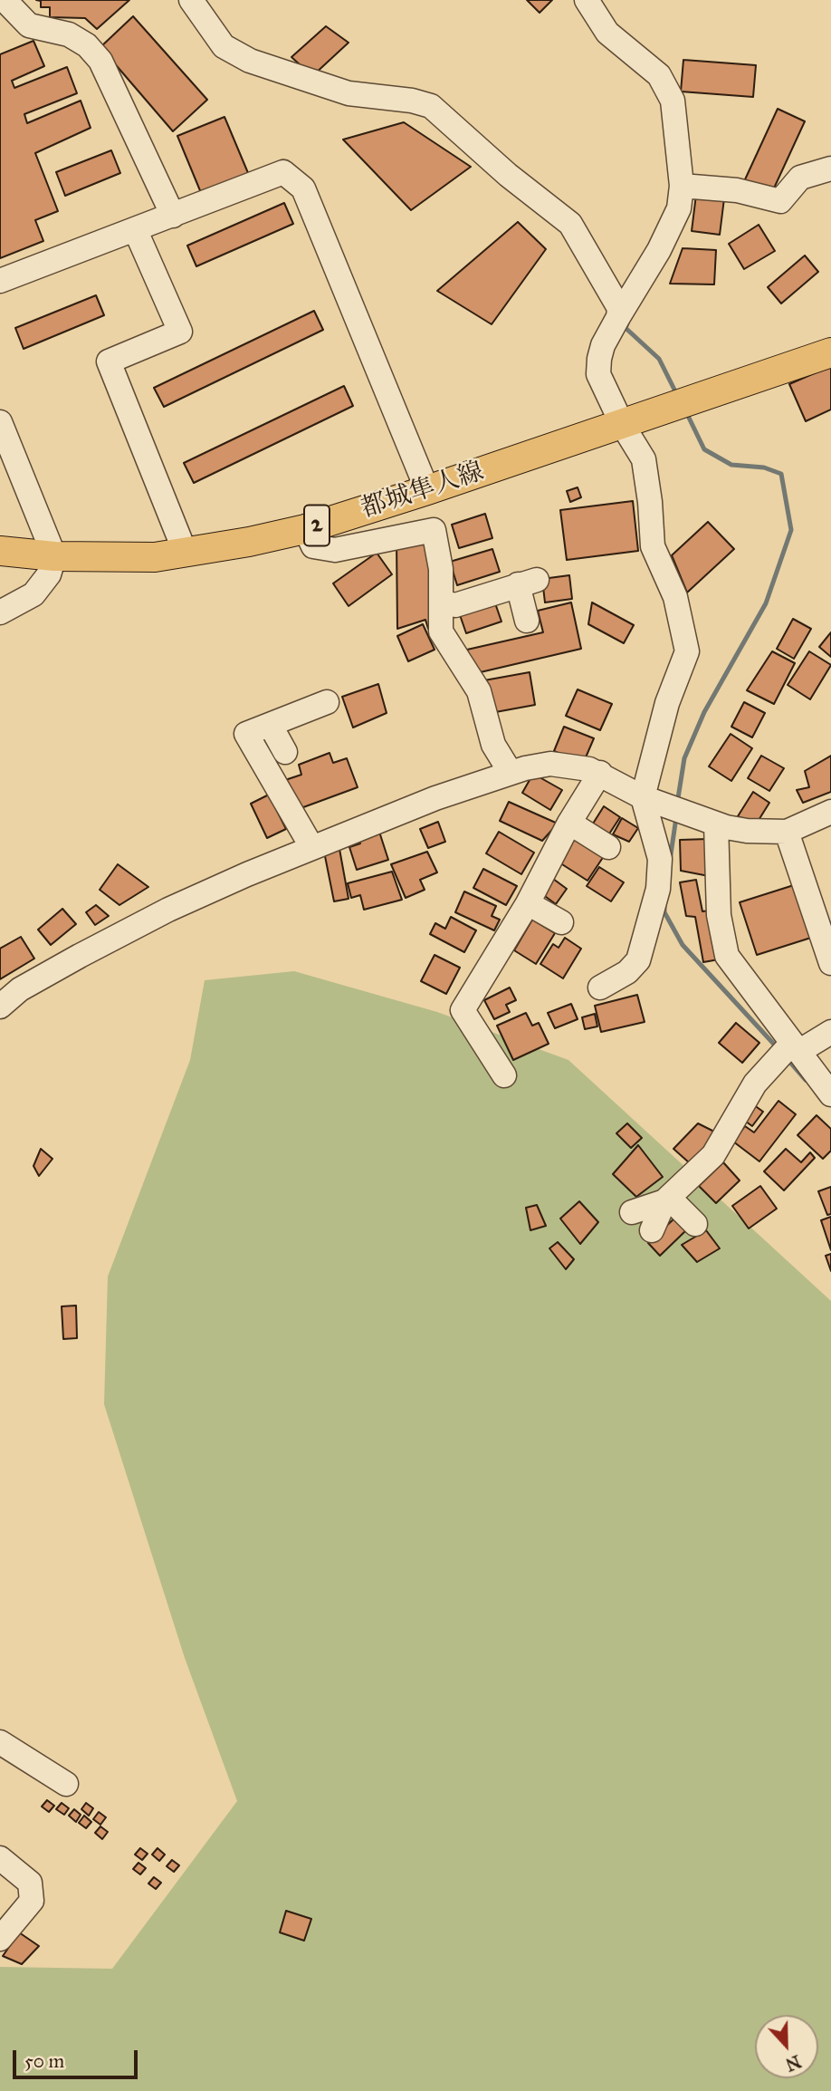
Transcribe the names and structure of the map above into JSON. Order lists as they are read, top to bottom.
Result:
{
  "streets": {
    "main road": ["都城隼人線", "2"]
  },
  "scale_bar": "50 m",
  "north": "bottom"
}
